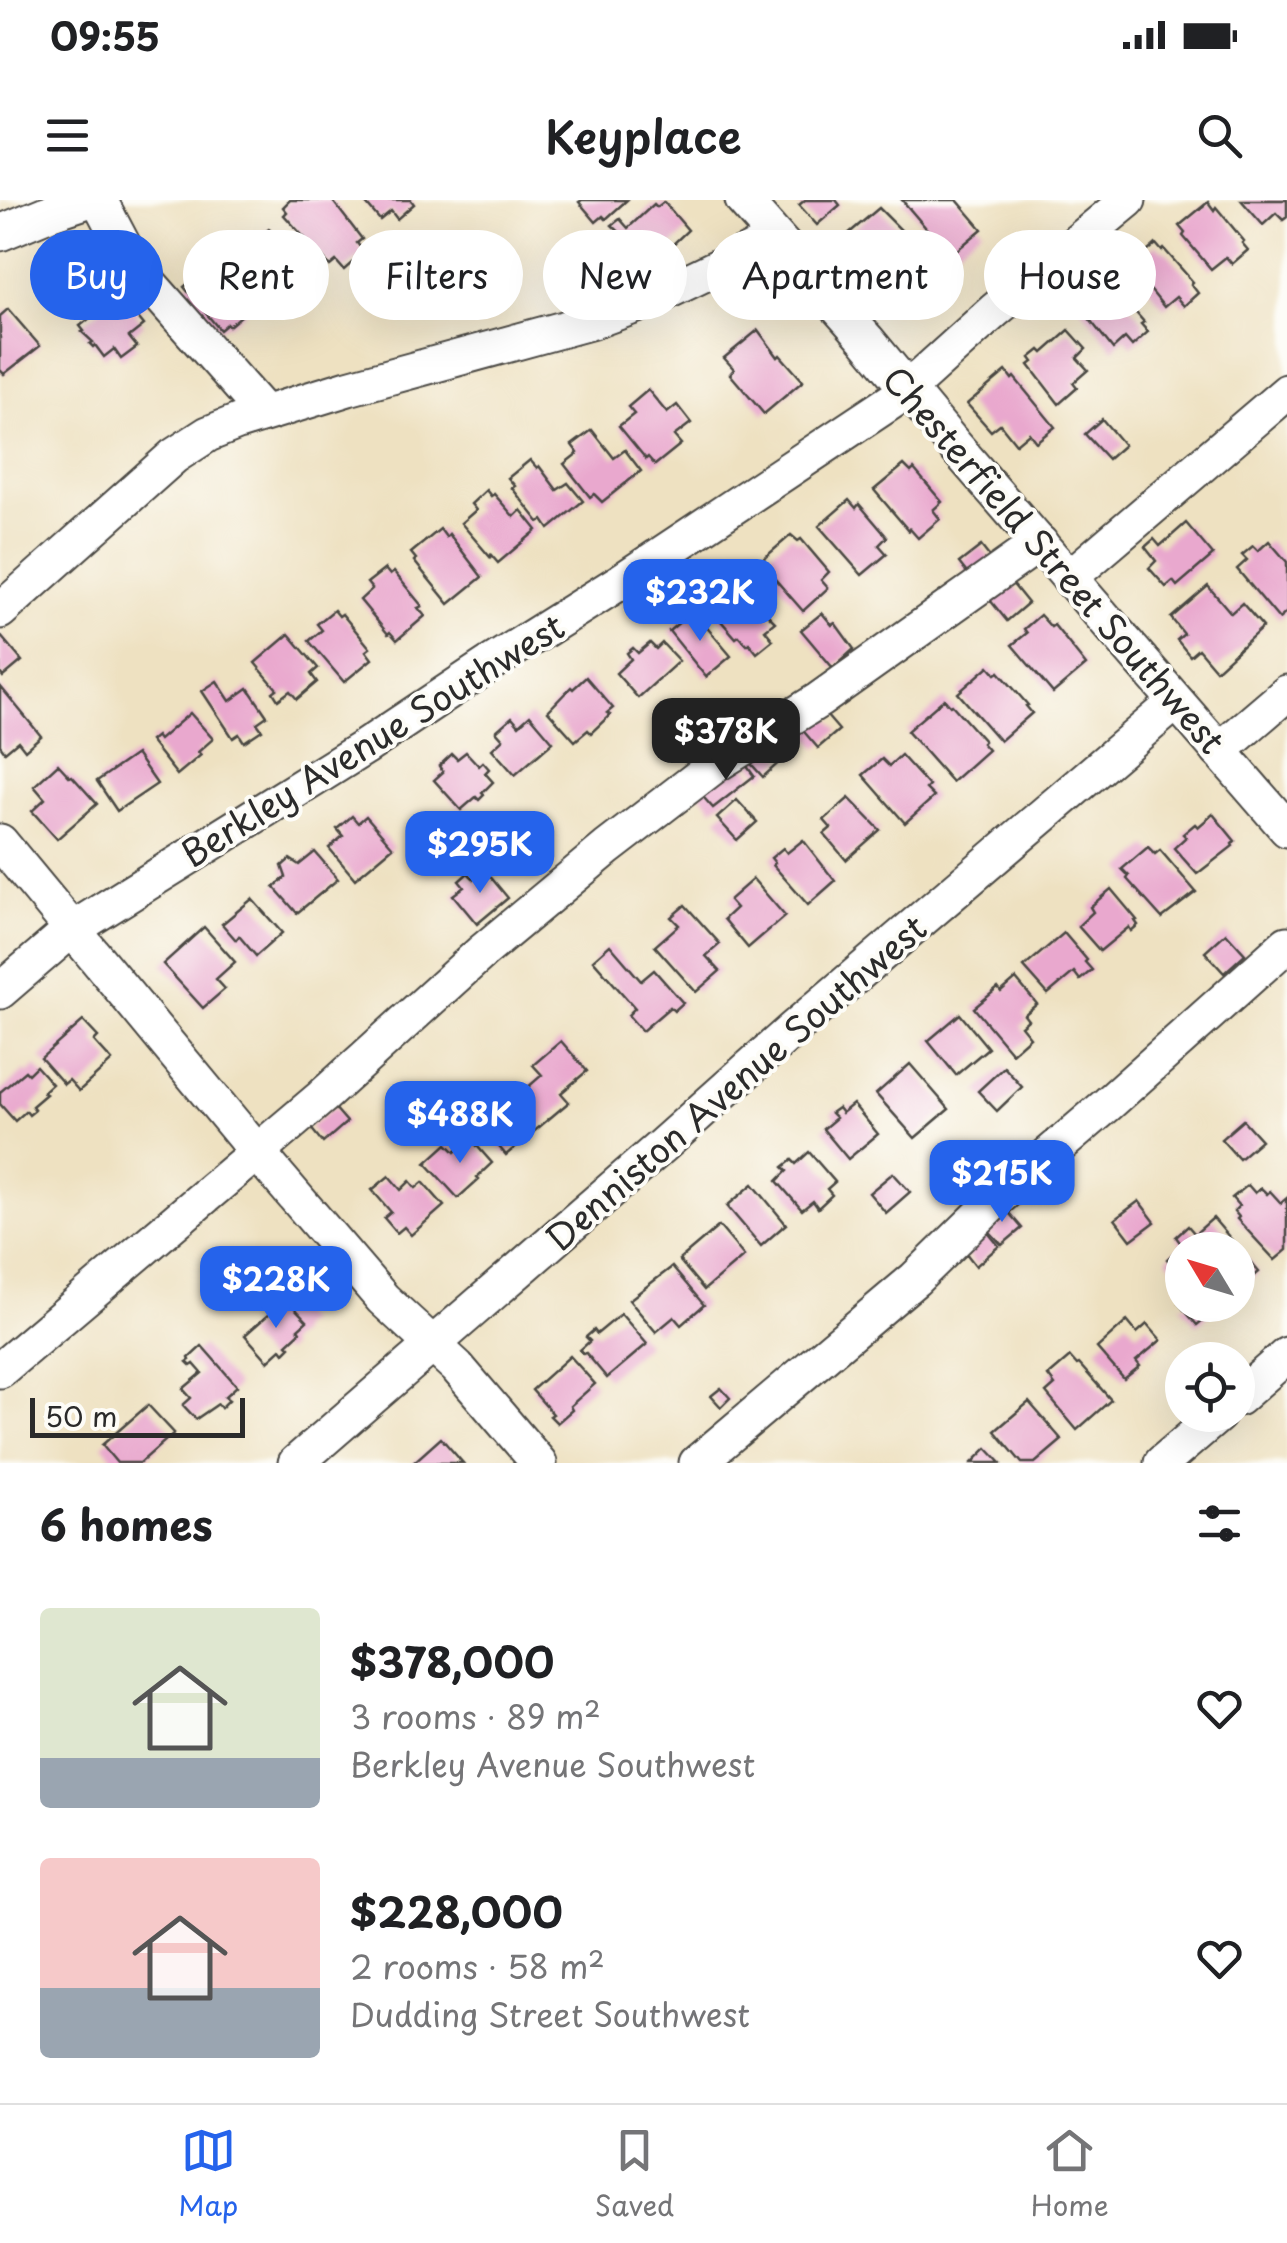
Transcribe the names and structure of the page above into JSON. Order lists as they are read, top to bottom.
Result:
{
  "streets": {
    "street": ["Chesterfield Street Southwest", "Berkley Avenue Southwest", "Denniston Avenue Southwest"]
  },
  "crossings": [
    ["Chesterfield Street Southwest", "Berkley Avenue Southwest"],
    ["Chesterfield Street Southwest", "Denniston Avenue Southwest"]
  ],
  "scale_bar": "50 m",
  "north": "top left",
  "page": {
    "status": "09:55",
    "header": "Keyplace",
    "chip": [
      "Buy",
      "Rent",
      "Filters",
      "New",
      "Apartment",
      "House"
    ],
    "price": [
      "$232K",
      "$378K",
      "$295K",
      "$488K",
      "$215K",
      "$228K"
    ],
    "scale": "50 m",
    "heading": "6 homes",
    "list": [
      {
        "name": "$378,000",
        "note": "3 rooms · 89 m² · Berkley Avenue Southwest"
      },
      {
        "name": "$228,000",
        "note": "2 rooms · 58 m² · Dudding Street Southwest"
      }
    ],
    "tabs": ["Map", "Saved", "Home"]
  }
}
